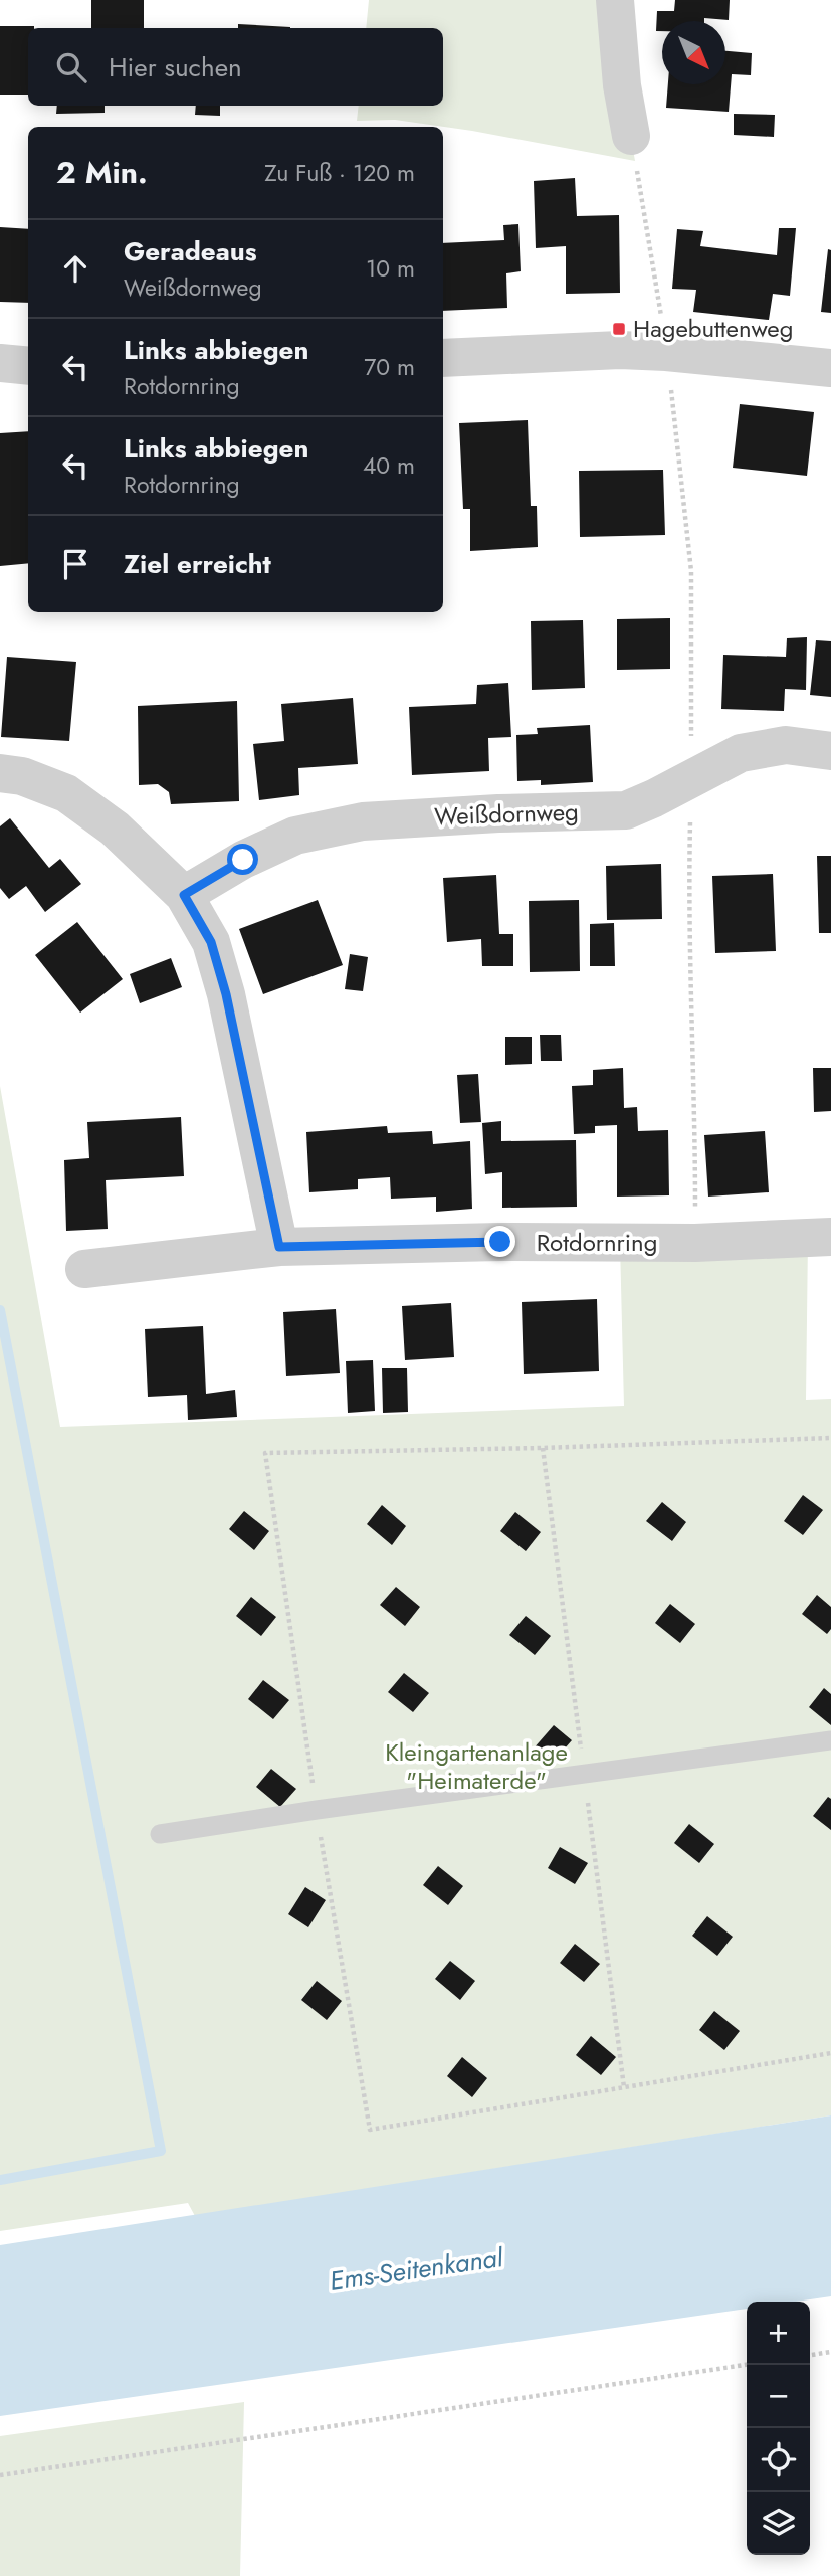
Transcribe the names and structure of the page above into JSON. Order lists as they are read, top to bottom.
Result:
{
  "streets": {
    "street": ["Weißdornweg", "Rotdornring"]
  },
  "water": ["Ems-Seitenkanal"],
  "parks": ["Kleingartenanlage \"Heimaterde\""],
  "places": {
    "transit": ["Hagebuttenweg"]
  },
  "north": "bottom right",
  "page": {
    "search": "Hier suchen",
    "heading": ["2 Min.", "Zu Fuß · 120 m"],
    "list": [
      ["Geradeaus", "Weißdornweg", "10 m"],
      ["Links abbiegen", "Rotdornring", "70 m"],
      ["Links abbiegen", "Rotdornring", "40 m"],
      "Ziel erreicht"
    ],
    "map_buttons": ["+", "−"]
  }
}
